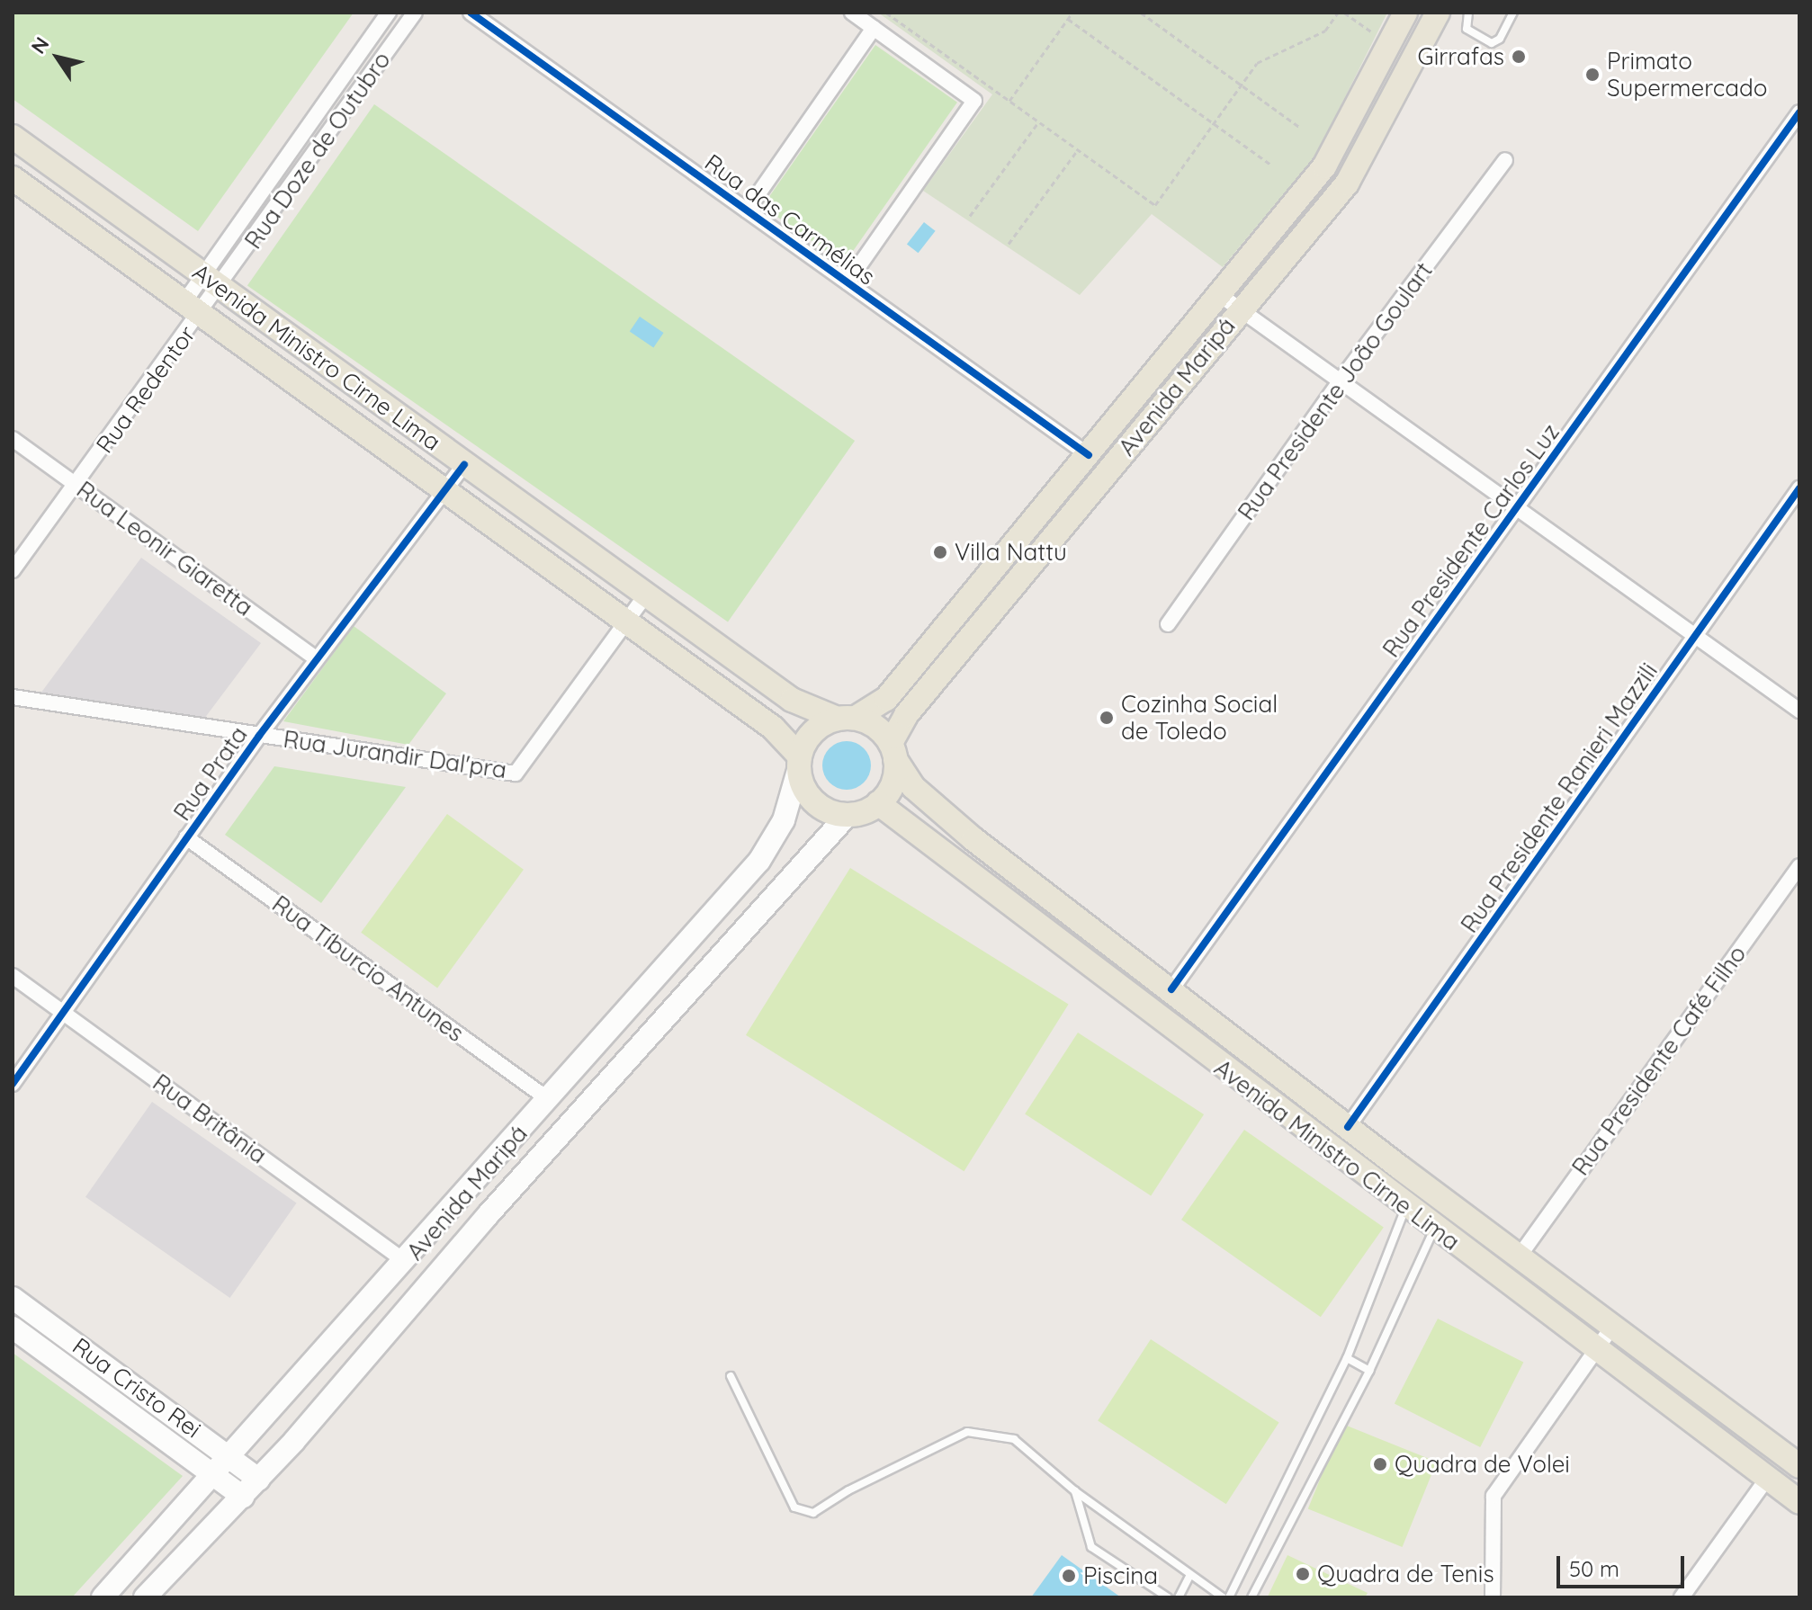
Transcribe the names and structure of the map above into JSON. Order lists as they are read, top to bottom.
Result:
{
  "streets": {
    "main road": ["Avenida Ministro Cirne Lima", "Avenida Maripá", "Rua Cristo Rei"],
    "street": [
      "Rua Doze de Outubro",
      "Rua das Carmélias",
      "Rua Redentor",
      "Rua Presidente João Goulart",
      "Rua Presidente Carlos Luz",
      "Rua Leonir Giaretta",
      "Rua Jurandir Dal'pra",
      "Rua Prata",
      "Rua Presidente Ranieri Mazzili",
      "Rua Tíburcio Antunes",
      "Rua Presidente Café Filho",
      "Rua Britânia"
    ]
  },
  "crossings": [
    ["Rua Doze de Outubro", "Avenida Ministro Cirne Lima"],
    ["Rua das Carmélias", "Avenida Maripá"],
    ["Avenida Ministro Cirne Lima", "Avenida Maripá"],
    ["Avenida Ministro Cirne Lima", "Rua Redentor"],
    ["Avenida Ministro Cirne Lima", "Rua Jurandir Dal'pra"],
    ["Avenida Ministro Cirne Lima", "Rua Prata"],
    ["Avenida Maripá", "Rua Tíburcio Antunes"],
    ["Avenida Maripá", "Rua Britânia"],
    ["Avenida Maripá", "Rua Cristo Rei"],
    ["Rua Redentor", "Rua Leonir Giaretta"],
    ["Rua Leonir Giaretta", "Rua Prata"],
    ["Rua Jurandir Dal'pra", "Rua Prata"],
    ["Rua Prata", "Rua Tíburcio Antunes"],
    ["Rua Prata", "Rua Britânia"]
  ],
  "places": [
    "Girrafas",
    "Primato Supermercado",
    "Villa Nattu",
    "Cozinha Social de Toledo",
    "Quadra de Volei",
    "Quadra de Tenis",
    "Piscina"
  ],
  "scale_bar": "50 m",
  "north": "top left"
}
